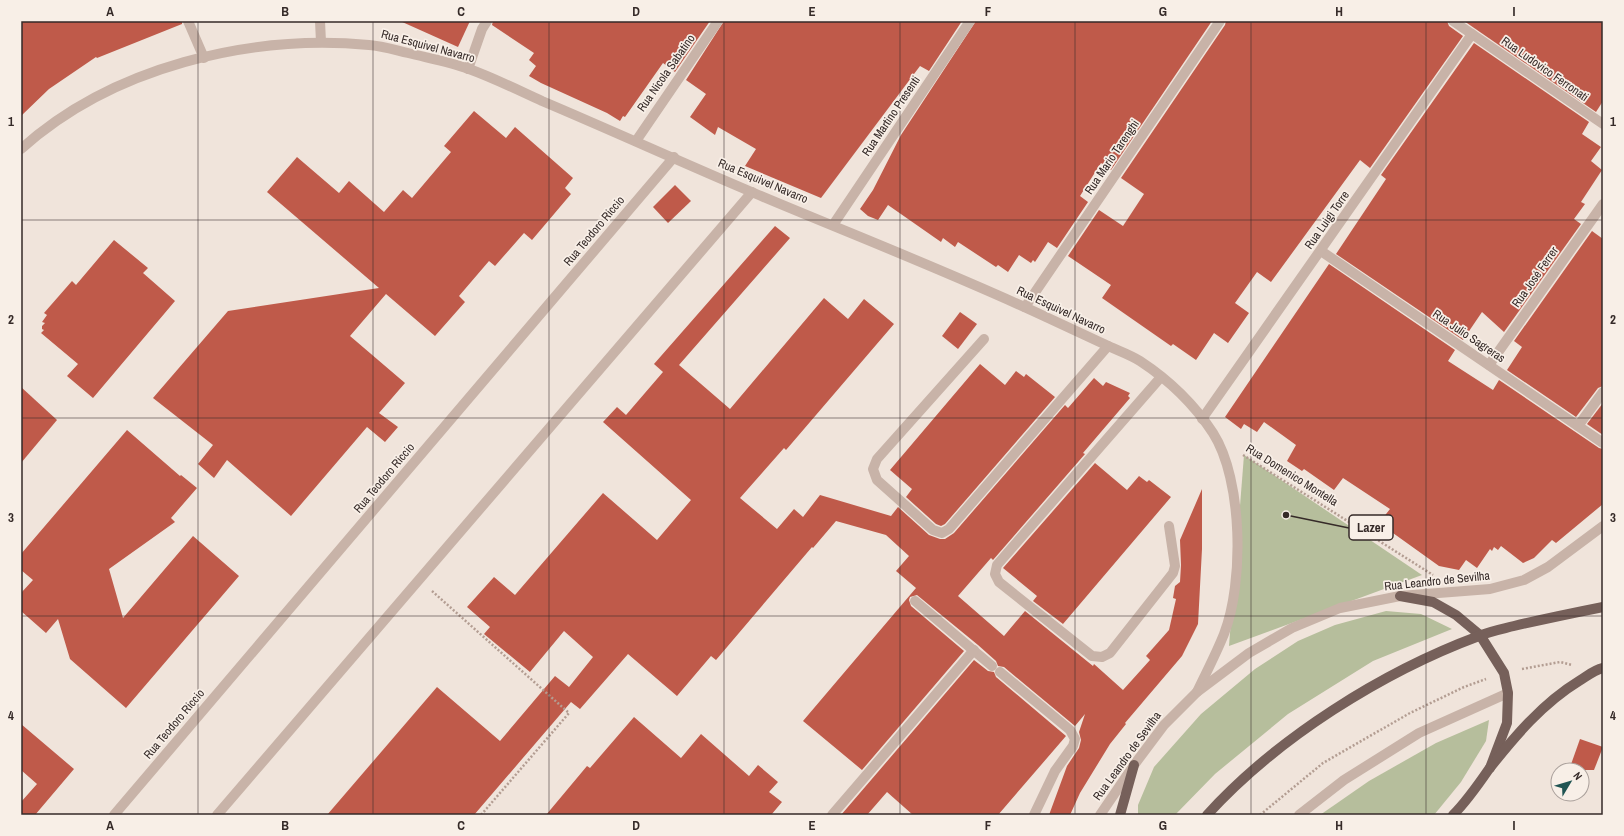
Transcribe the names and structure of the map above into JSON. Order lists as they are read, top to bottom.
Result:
{
  "streets": {
    "street": [
      "Rua Esquivel Navarro",
      "Rua Ludovico Ferronati",
      "Rua Nicola Sabatino",
      "Rua Martino Presenti",
      "Rua Mario Tarenghi",
      "Rua Luigi Torre",
      "Rua Teodoro Riccio",
      "Rua José Ferrer",
      "Rua Julio Sagreras",
      "Rua Leandro de Sevilha"
    ],
    "path": ["Rua Domenico Montella"]
  },
  "crossings": [
    ["Rua Esquivel Navarro", "Rua Nicola Sabatino"],
    ["Rua Esquivel Navarro", "Rua Martino Presenti"],
    ["Rua Esquivel Navarro", "Rua Mario Tarenghi"],
    ["Rua Esquivel Navarro", "Rua Luigi Torre"],
    ["Rua Esquivel Navarro", "Rua Teodoro Riccio"],
    ["Rua Esquivel Navarro", "Rua Leandro de Sevilha"],
    ["Rua Ludovico Ferronati", "Rua Luigi Torre"],
    ["Rua Luigi Torre", "Rua Julio Sagreras"],
    ["Rua José Ferrer", "Rua Julio Sagreras"],
    ["Rua Domenico Montella", "Rua Leandro de Sevilha"]
  ],
  "places": ["Lazer"],
  "north": "top right",
  "grid": {
    "columns": [
      "A",
      "B",
      "C",
      "D",
      "E",
      "F",
      "G",
      "H",
      "I"
    ],
    "rows": [
      "1",
      "2",
      "3",
      "4"
    ]
  }
}
